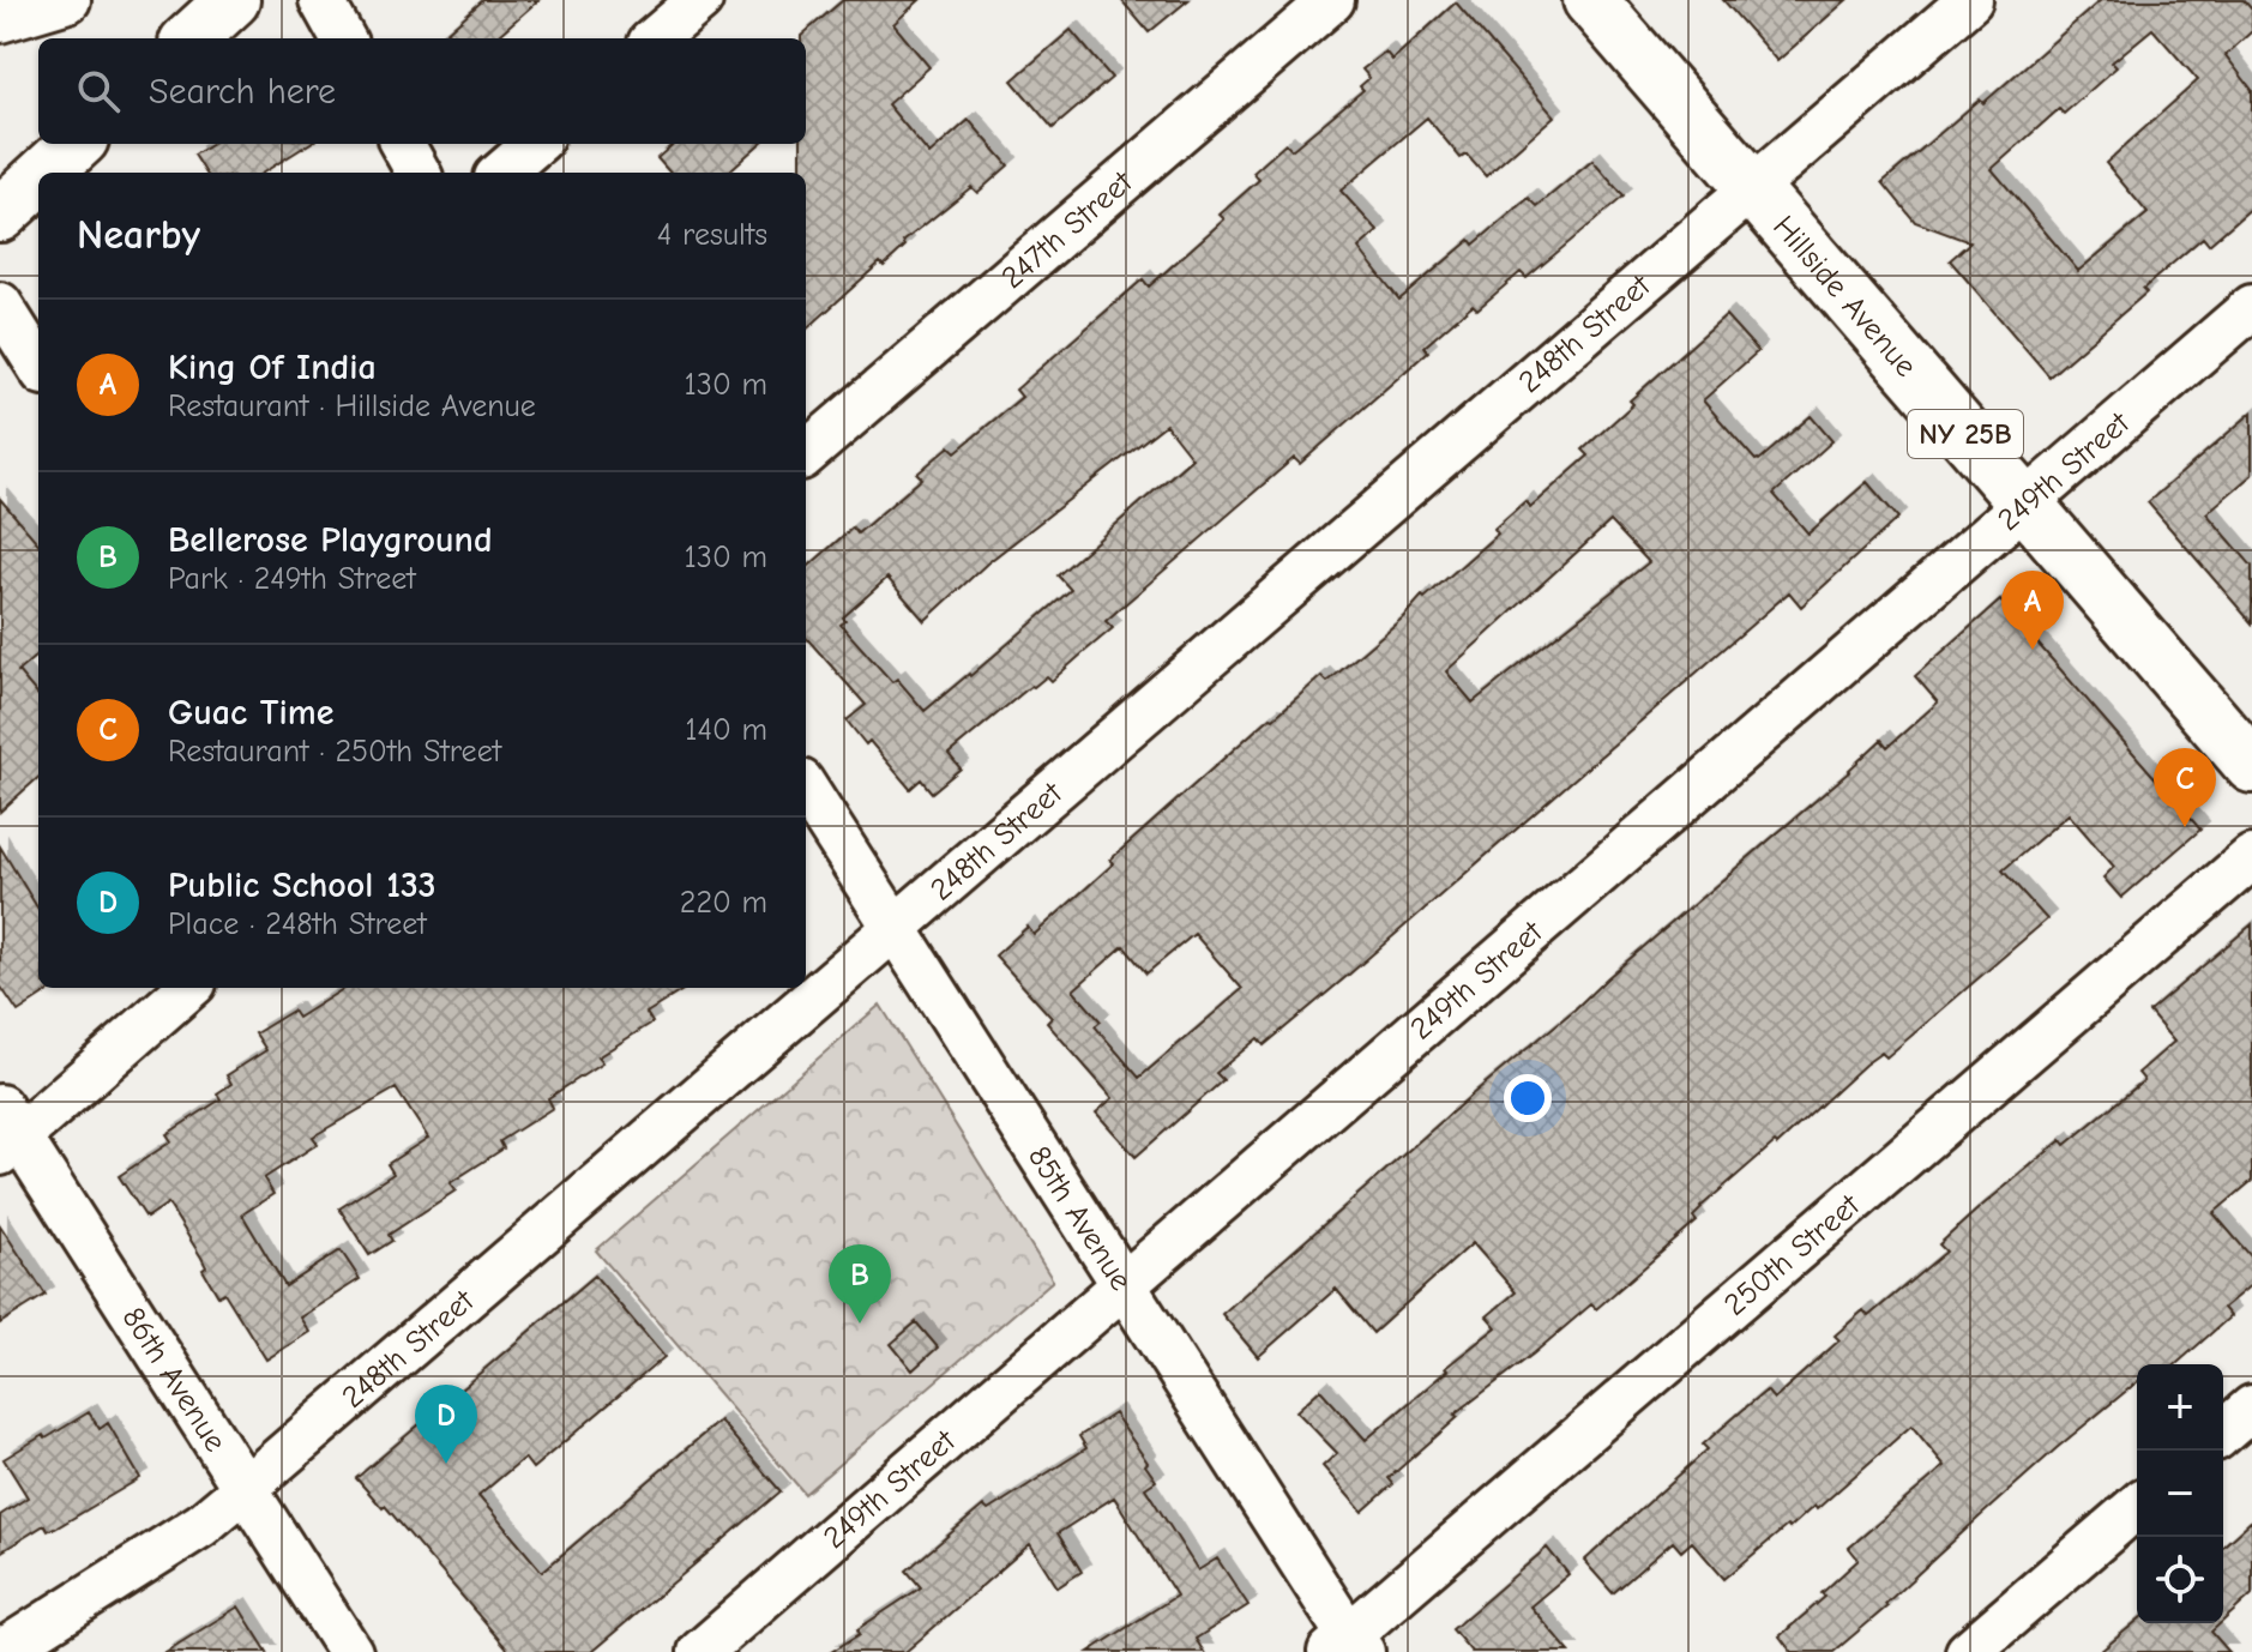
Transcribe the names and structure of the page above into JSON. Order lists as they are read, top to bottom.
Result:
{
  "streets": {
    "main road": ["Hillside Avenue", "NY 25B"],
    "street": [
      "247th Street",
      "248th Street",
      "249th Street",
      "85th Avenue",
      "250th Street",
      "86th Avenue"
    ]
  },
  "crossings": [
    ["Hillside Avenue", "248th Street"],
    ["Hillside Avenue", "249th Street"],
    ["248th Street", "85th Avenue"],
    ["248th Street", "86th Avenue"],
    ["249th Street", "85th Avenue"],
    ["85th Avenue", "250th Street"]
  ],
  "page": {
    "search": "Search here",
    "heading": ["Nearby", "4 results"],
    "list": [
      {
        "mark": "A",
        "name": "King Of India",
        "note": "Restaurant · Hillside Avenue",
        "value": "130 m"
      },
      {
        "mark": "B",
        "name": "Bellerose Playground",
        "note": "Park · 249th Street",
        "value": "130 m"
      },
      {
        "mark": "C",
        "name": "Guac Time",
        "note": "Restaurant · 250th Street",
        "value": "140 m"
      },
      {
        "mark": "D",
        "name": "Public School 133",
        "note": "Place · 248th Street",
        "value": "220 m"
      }
    ],
    "pins": [
      "A",
      "C",
      "B",
      "D"
    ],
    "map_buttons": ["+", "−"]
  }
}
